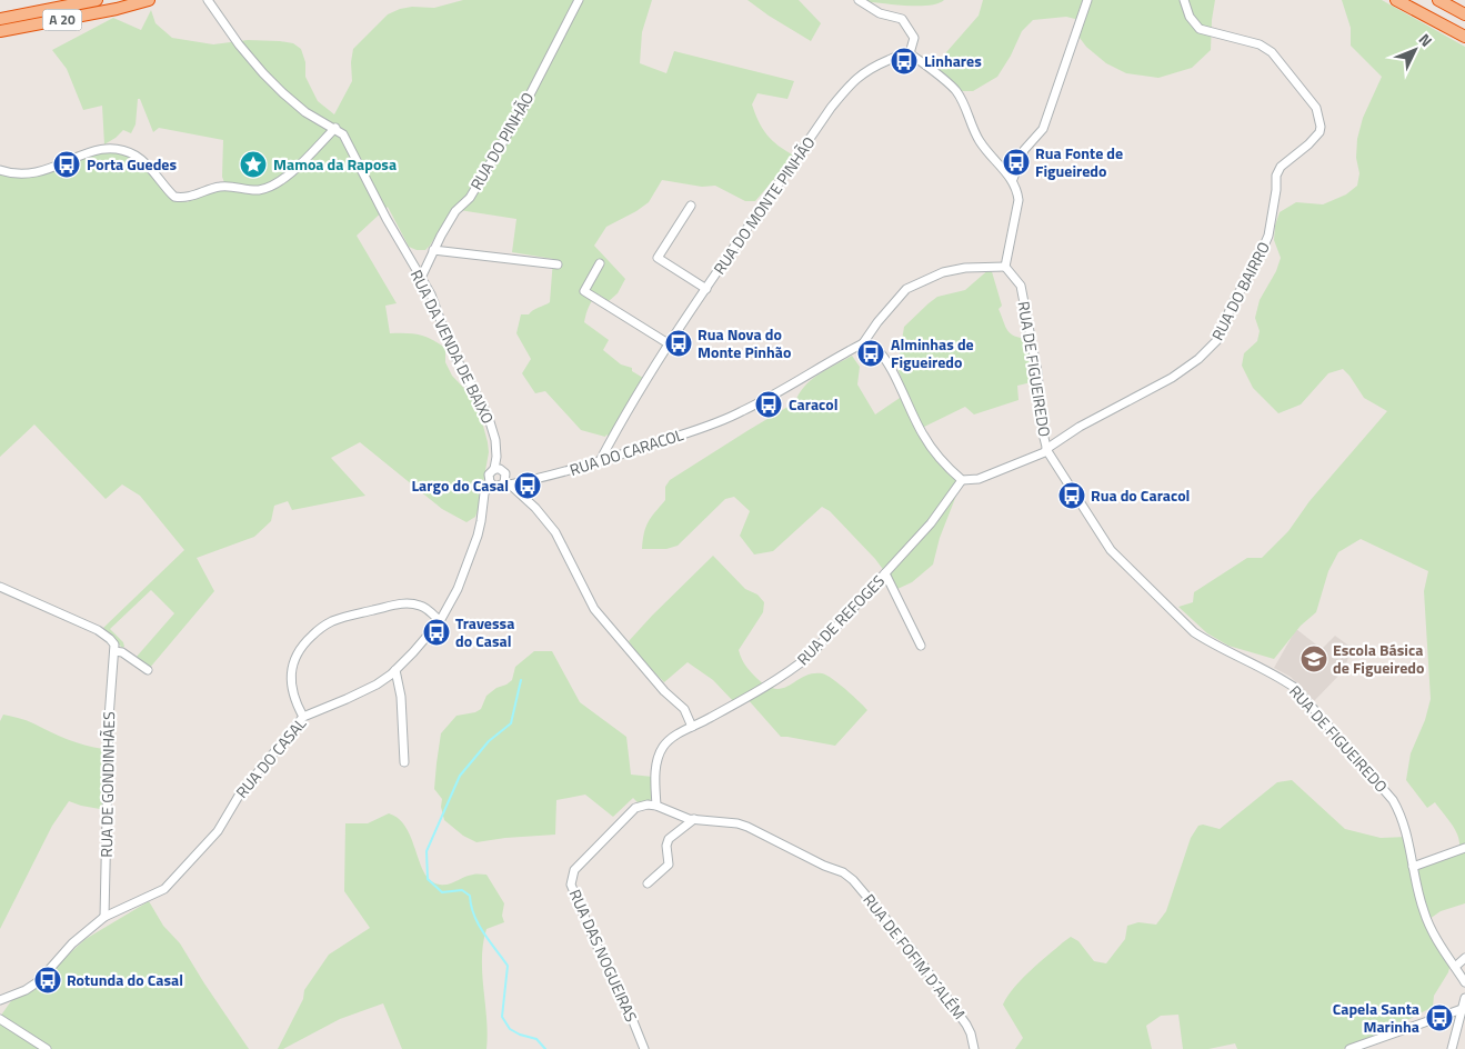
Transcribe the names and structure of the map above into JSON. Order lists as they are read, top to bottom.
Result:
{
  "streets": {
    "highway": ["A 20"],
    "street": [
      "RUA DO PINHÃO",
      "RUA DO MONTE PINHÃO",
      "RUA DO BAIRRO",
      "RUA DA VENDA DE BAIXO",
      "RUA DE FIGUEIREDO",
      "RUA DO CARACOL",
      "RUA DE REFOGES",
      "RUA DO CASAL",
      "RUA DE GONDINHÃES",
      "RUA DAS NOGUEIRAS",
      "RUA DE FOFIM D´ALÉM"
    ]
  },
  "crossings": [
    ["RUA DO PINHÃO", "RUA DA VENDA DE BAIXO"],
    ["RUA DO MONTE PINHÃO", "RUA DO CARACOL"],
    ["RUA DO BAIRRO", "RUA DE FIGUEIREDO"],
    ["RUA DA VENDA DE BAIXO", "RUA DO CARACOL"],
    ["RUA DA VENDA DE BAIXO", "RUA DO CASAL"],
    ["RUA DO CARACOL", "RUA DO CASAL"],
    ["RUA DO CASAL", "RUA DE GONDINHÃES"],
    ["RUA DAS NOGUEIRAS", "RUA DE FOFIM D´ALÉM"]
  ],
  "places": {
    "bus stop": [
      "Linhares",
      "Rua Fonte de Figueiredo",
      "Porta Guedes",
      "Rua Nova do Monte Pinhão",
      "Alminhas de Figueiredo",
      "Caracol",
      "Largo do Casal",
      "Rua do Caracol",
      "Travessa do Casal",
      "Rotunda do Casal",
      "Capela Santa Marinha"
    ],
    "place": ["Mamoa da Raposa"],
    "school or university": ["Escola Básica de Figueiredo"]
  },
  "north": "top right"
}
